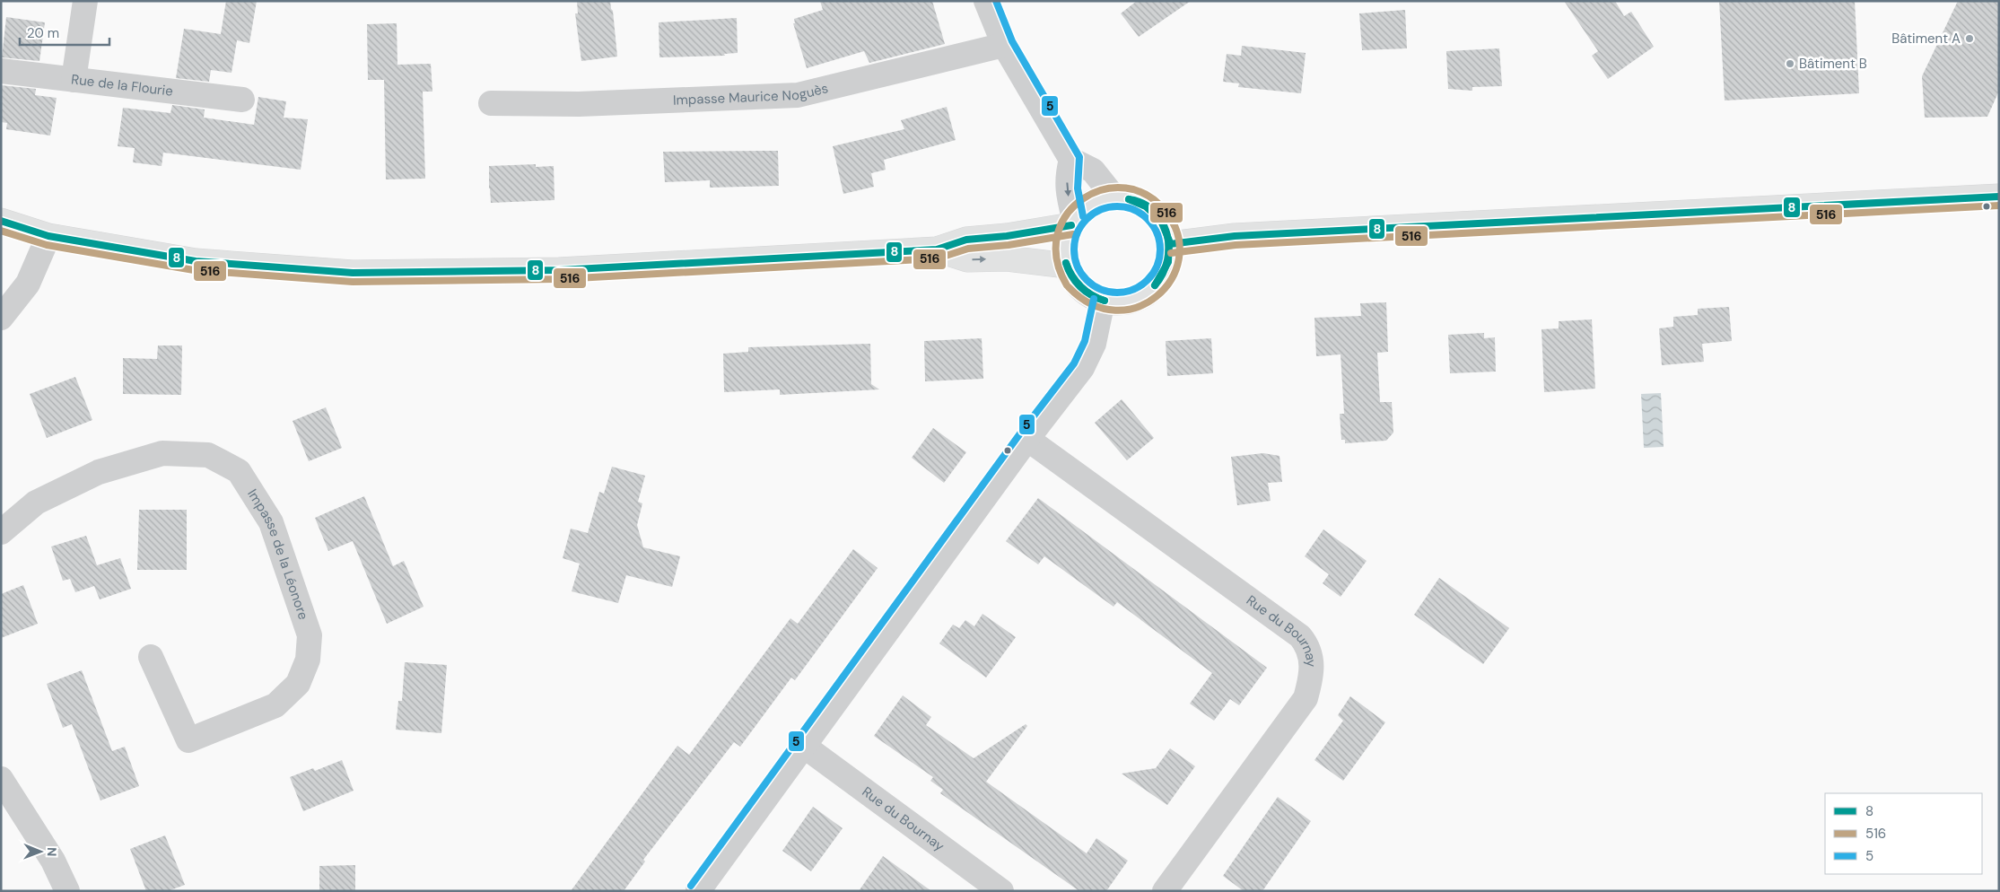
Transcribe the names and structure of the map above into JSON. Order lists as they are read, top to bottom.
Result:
{
  "streets": {
    "street": [
      "Rue de la Flourie",
      "Impasse Maurice Noguès",
      "Impasse de la Léonore",
      "Rue du Bournay"
    ]
  },
  "places": ["Bâtiment A", "Bâtiment B"],
  "lines": ["transit line 5", "transit line 516", "transit line 8"],
  "legend": ["8", "516", "5"],
  "scale_bar": "20 m",
  "north": "right"
}
